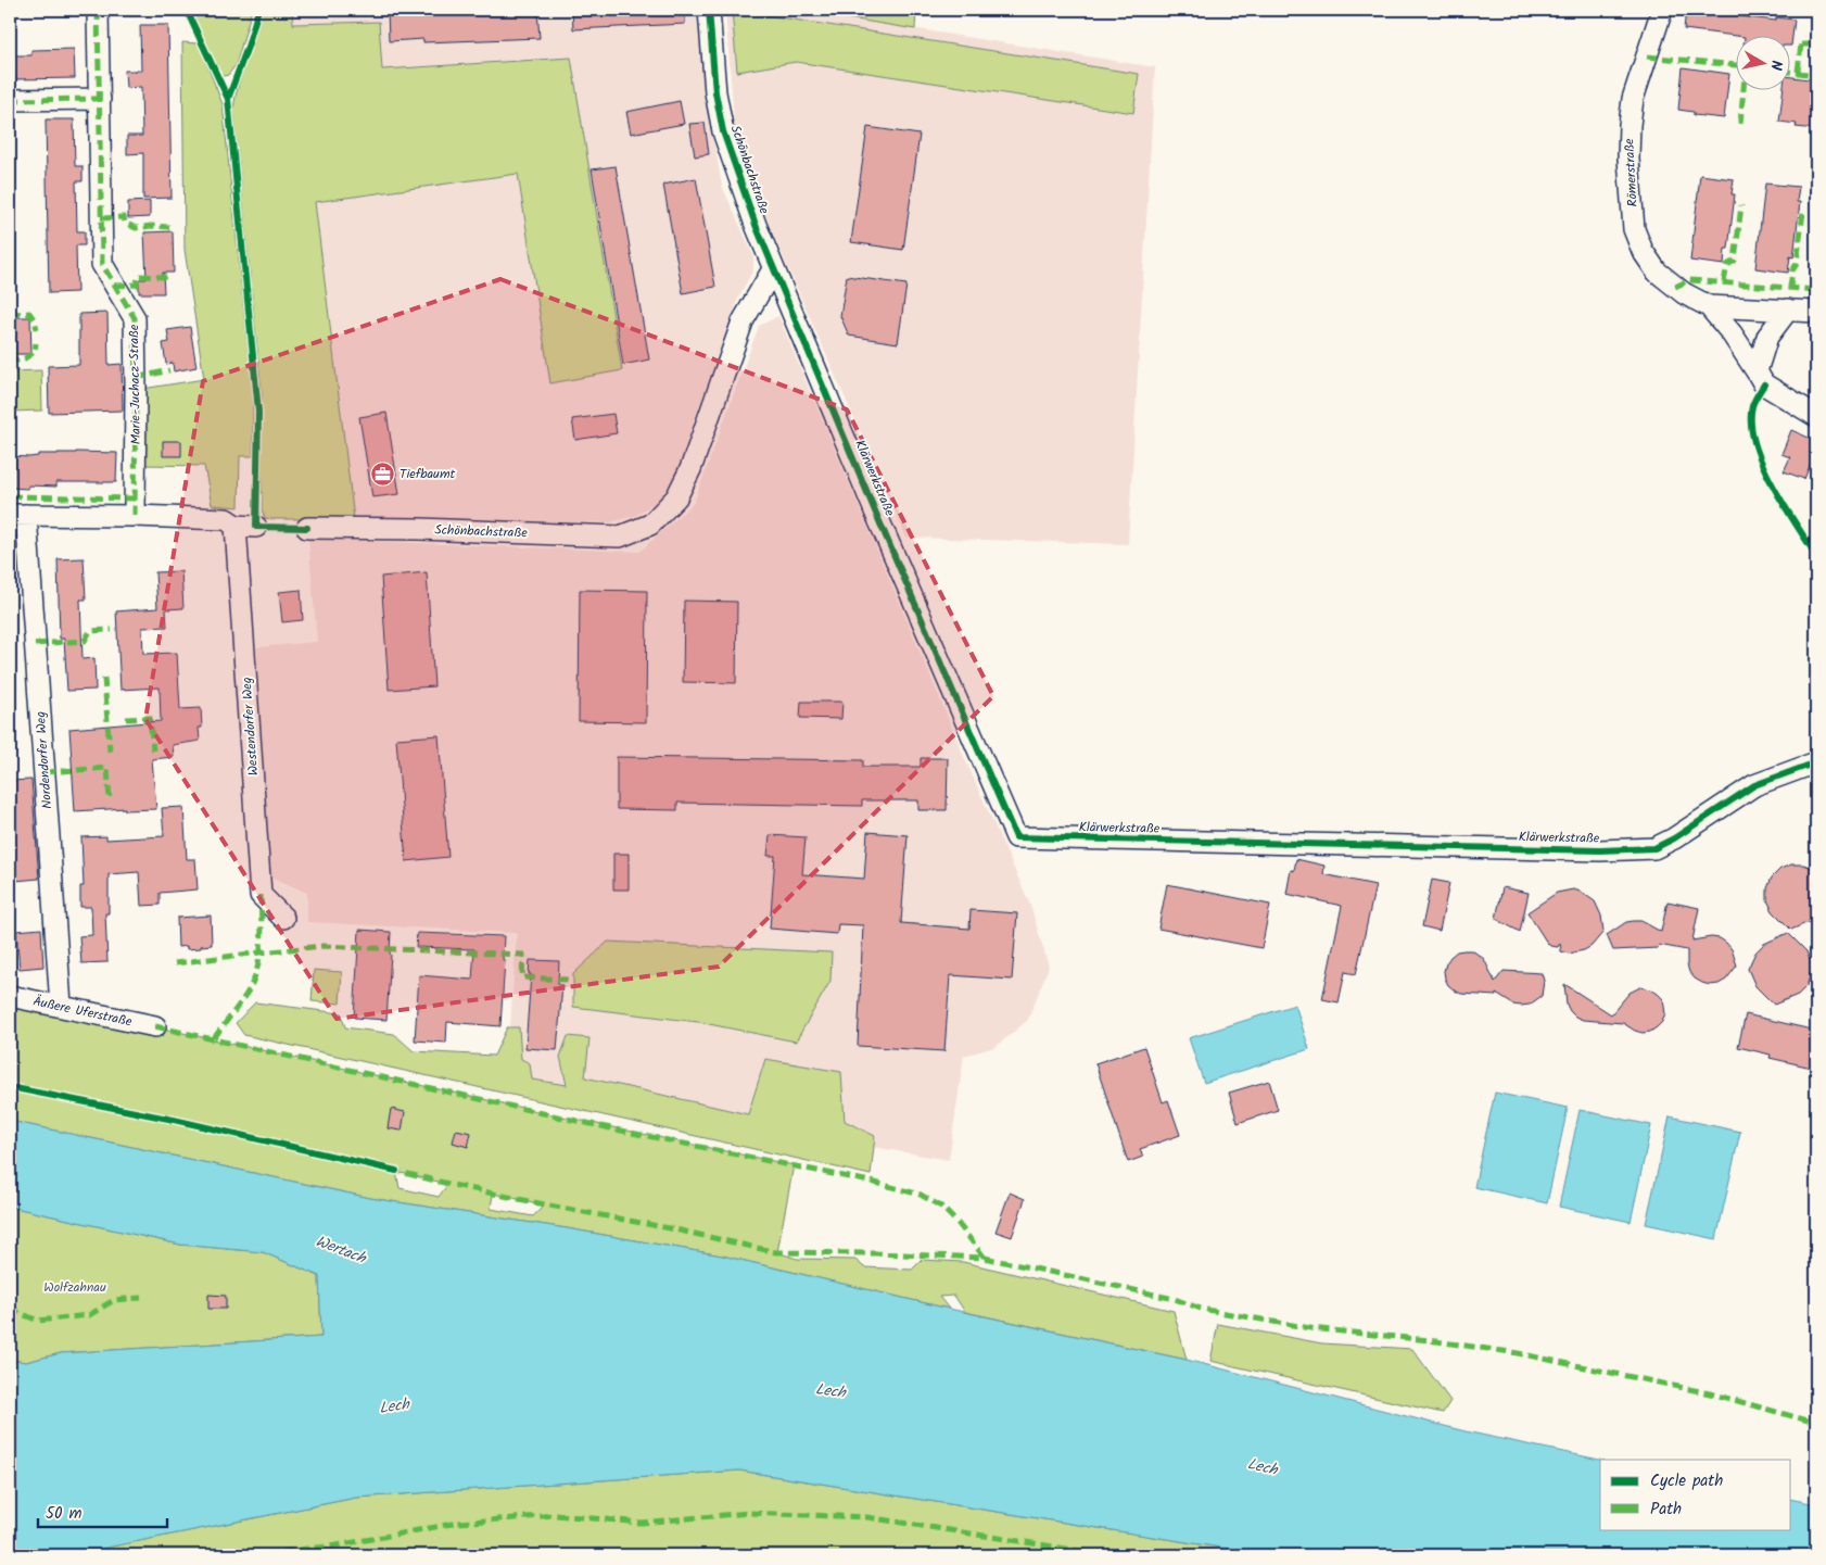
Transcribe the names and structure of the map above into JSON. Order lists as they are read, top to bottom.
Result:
{
  "streets": {
    "street": [
      "Schönbachstraße",
      "Römerstraße",
      "Marie-Juchacz-Straße",
      "Klärwerkstraße",
      "Westendorfer Weg",
      "Nordendorfer Weg",
      "Äußere Uferstraße"
    ]
  },
  "crossings": [
    ["Schönbachstraße", "Klärwerkstraße"],
    ["Nordendorfer Weg", "Äußere Uferstraße"]
  ],
  "water": ["Wertach", "Lech"],
  "parks": ["Wolfzahnau"],
  "places": {
    "office": ["Tiefbaumt"]
  },
  "legend": ["Cycle path", "Path"],
  "scale_bar": "50 m",
  "north": "right"
}
